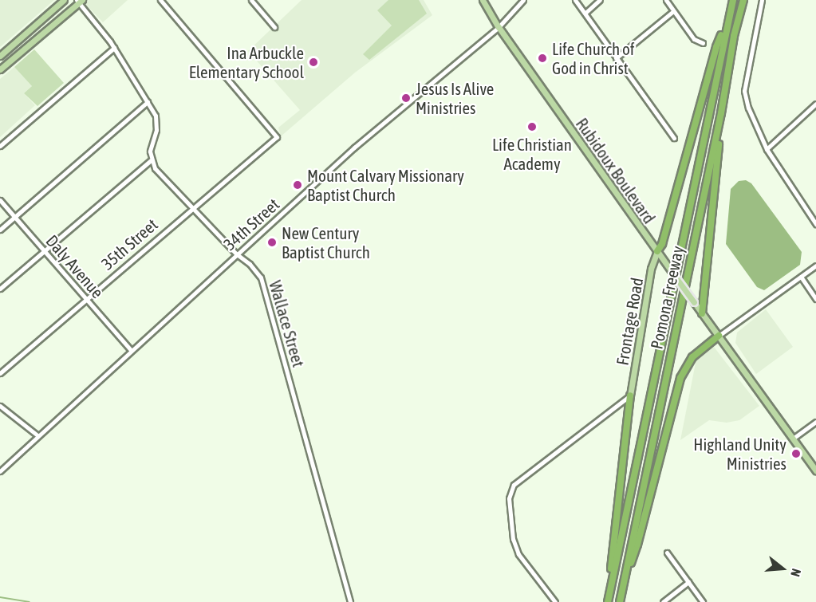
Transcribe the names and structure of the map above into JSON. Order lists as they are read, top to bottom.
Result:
{
  "streets": {
    "highway": ["Pomona Freeway"],
    "main road": ["Rubidoux Boulevard", "Frontage Road"],
    "street": [
      "34th Street",
      "35th Street",
      "Daly Avenue",
      "Wallace Street"
    ]
  },
  "crossings": [
    ["Rubidoux Boulevard", "34th Street"],
    ["Rubidoux Boulevard", "Frontage Road"],
    ["34th Street", "Daly Avenue"],
    ["34th Street", "Wallace Street"],
    ["35th Street", "Daly Avenue"],
    ["35th Street", "Wallace Street"]
  ],
  "places": [
    "Life Church of God in Christ",
    "Ina Arbuckle Elementary School",
    "Jesus Is Alive Ministries",
    "Life Christian Academy",
    "Mount Calvary Missionary Baptist Church",
    "New Century Baptist Church",
    "Highland Unity Ministries"
  ],
  "north": "right"
}
